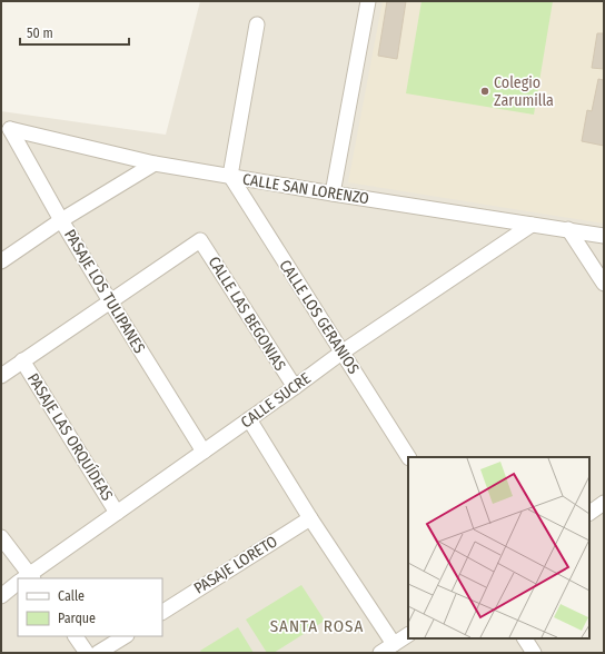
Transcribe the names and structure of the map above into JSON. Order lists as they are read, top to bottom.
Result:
{
  "streets": {
    "street": [
      "CALLE SAN LORENZO",
      "PASAJE LOS TULIPANES",
      "CALLE LAS BEGONIAS",
      "CALLE LOS GERANIOS",
      "CALLE SUCRE",
      "PASAJE LAS ORQUÍDEAS",
      "PASAJE LORETO"
    ]
  },
  "crossings": [
    ["CALLE SAN LORENZO", "PASAJE LOS TULIPANES"],
    ["CALLE SAN LORENZO", "CALLE LOS GERANIOS"],
    ["CALLE SAN LORENZO", "CALLE SUCRE"],
    ["PASAJE LOS TULIPANES", "CALLE LAS BEGONIAS"],
    ["PASAJE LOS TULIPANES", "CALLE SUCRE"],
    ["CALLE LAS BEGONIAS", "CALLE SUCRE"],
    ["CALLE LOS GERANIOS", "CALLE SUCRE"],
    ["CALLE SUCRE", "PASAJE LAS ORQUÍDEAS"]
  ],
  "districts": ["SANTA ROSA"],
  "places": ["Colegio Zarumilla"],
  "legend": ["Calle", "Parque"],
  "scale_bar": "50 m"
}
